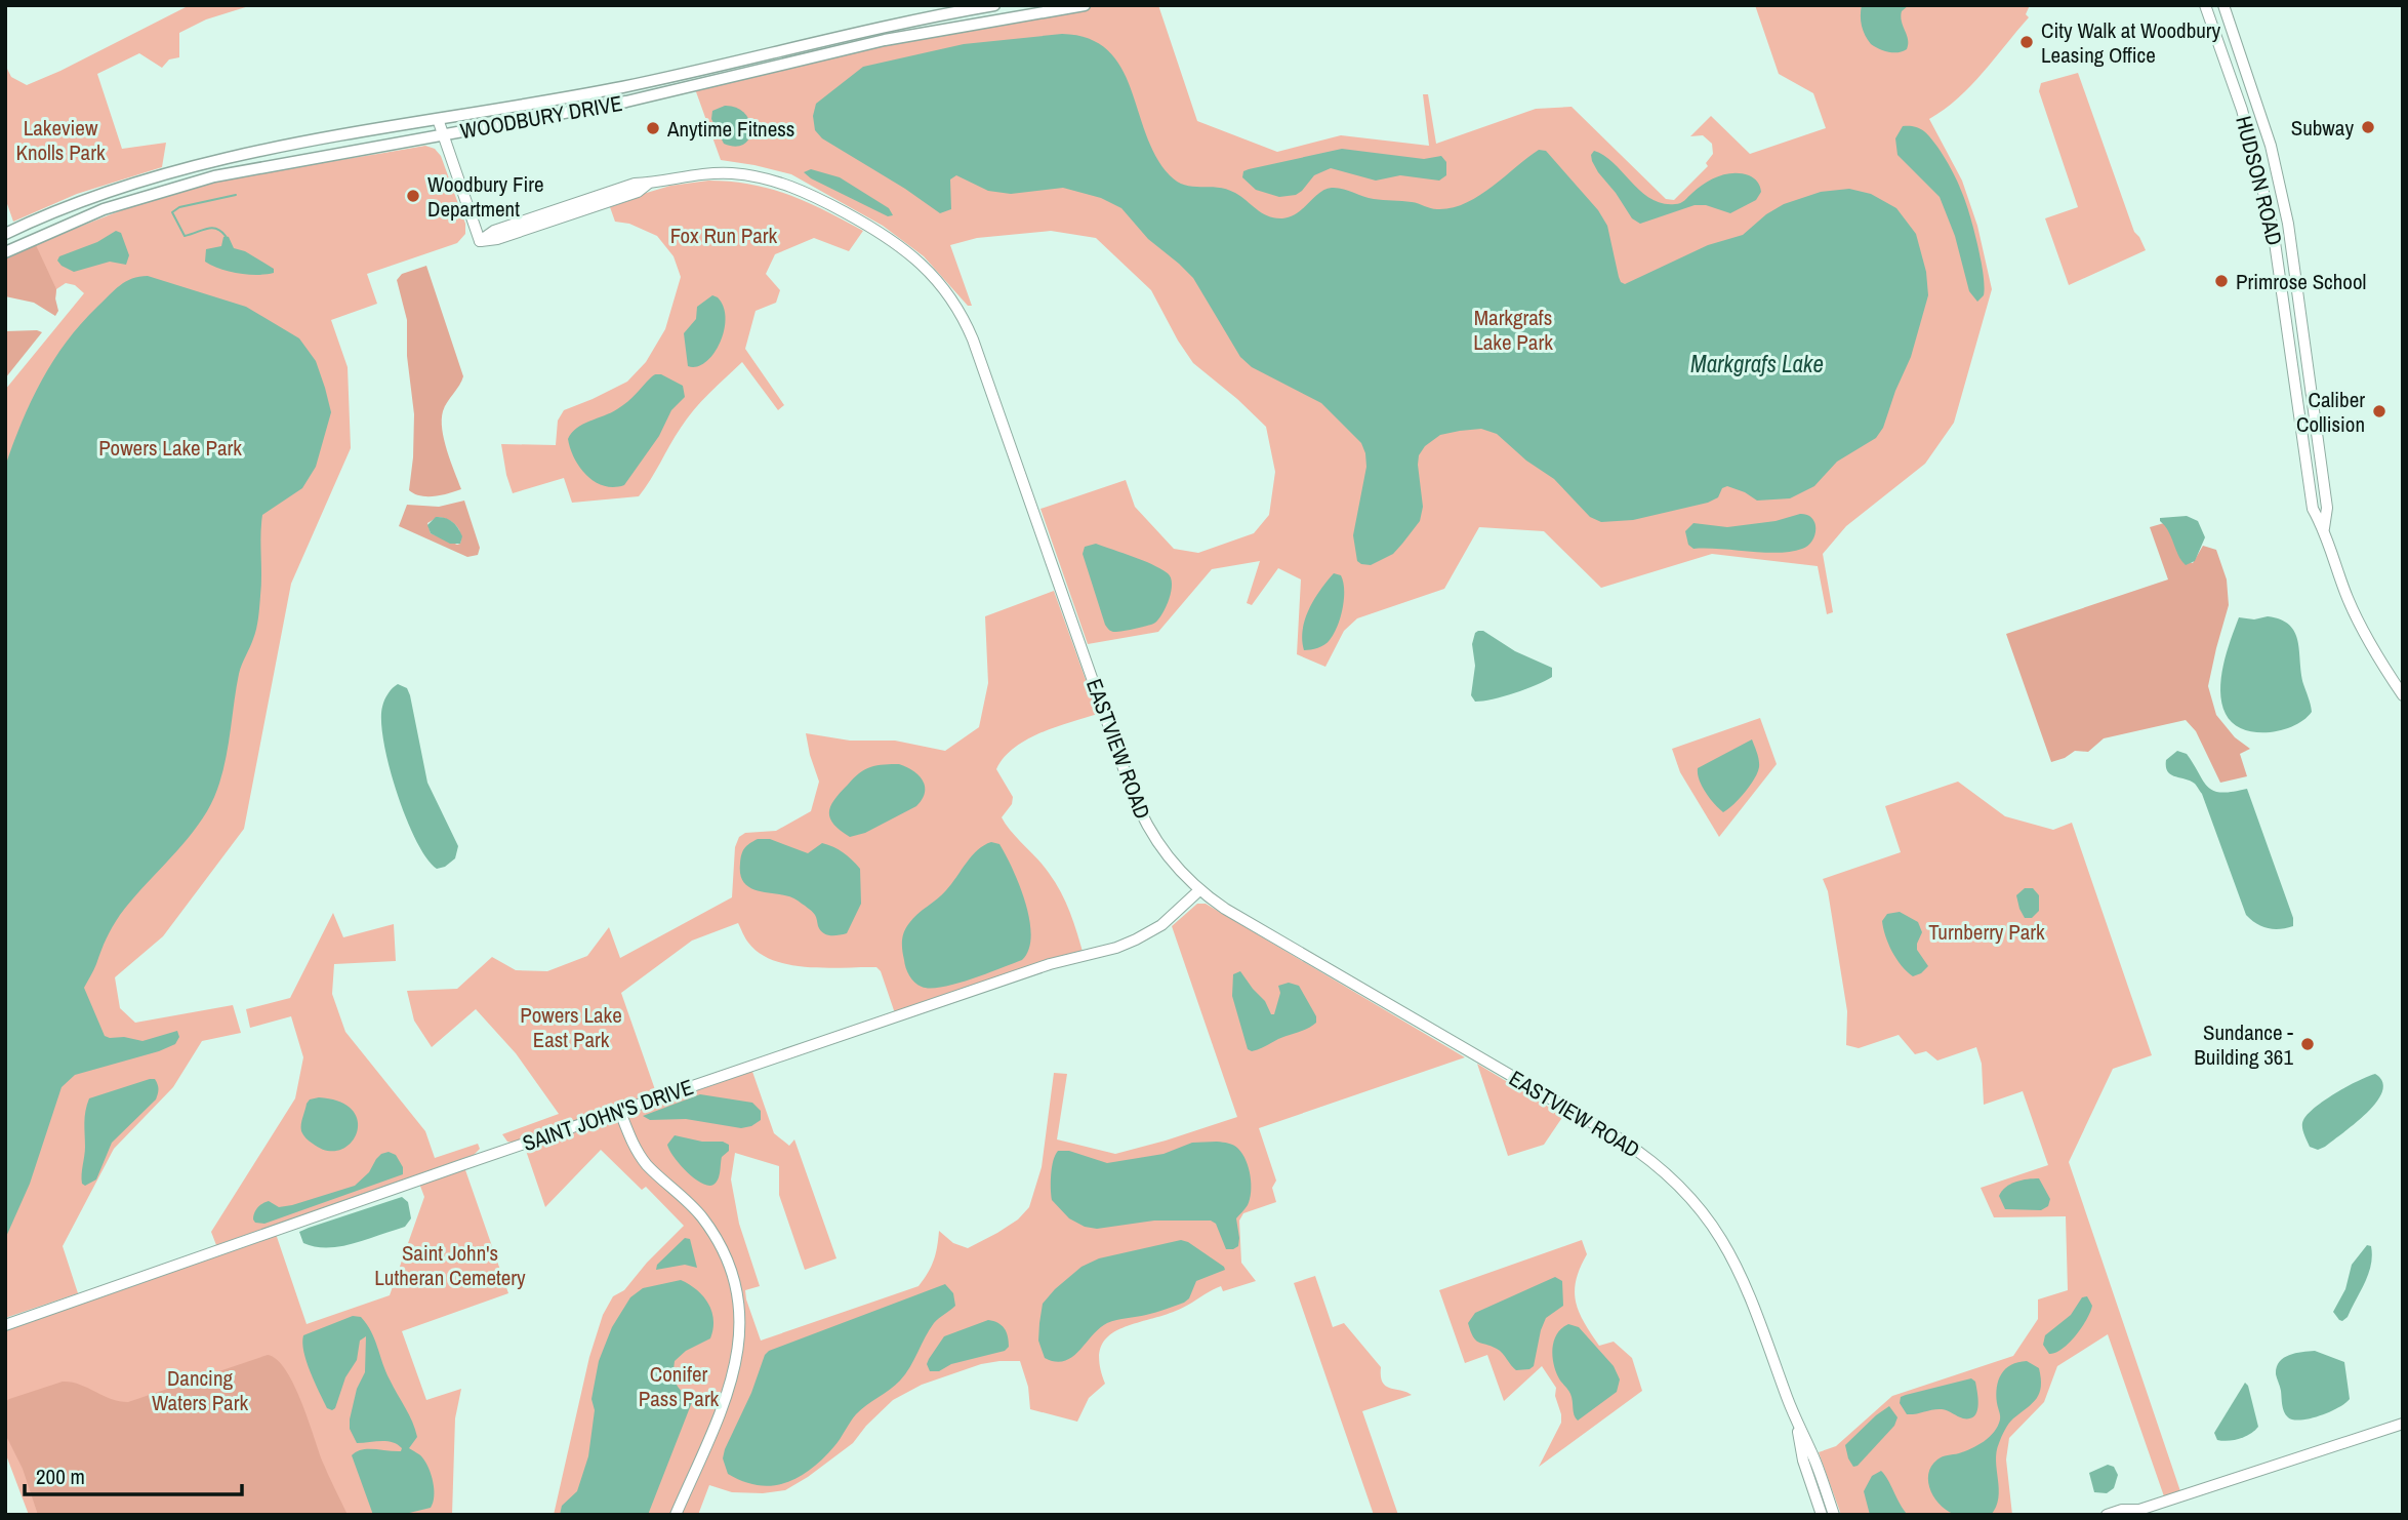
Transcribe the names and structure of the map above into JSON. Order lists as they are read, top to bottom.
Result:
{
  "streets": {
    "main road": ["WOODBURY DRIVE"],
    "street": ["HUDSON ROAD", "EASTVIEW ROAD", "SAINT JOHN'S DRIVE"]
  },
  "crossings": [
    ["WOODBURY DRIVE", "EASTVIEW ROAD"],
    ["EASTVIEW ROAD", "SAINT JOHN'S DRIVE"]
  ],
  "water": ["Markgrafs Lake"],
  "parks": [
    "Lakeview Knolls Park",
    "Fox Run Park",
    "Markgrafs Lake Park",
    "Powers Lake Park",
    "Turnberry Park",
    "Powers Lake East Park",
    "Saint John's Lutheran Cemetery",
    "Conifer Pass Park",
    "Dancing Waters Park"
  ],
  "places": [
    "City Walk at Woodbury Leasing Office",
    "Subway",
    "Anytime Fitness",
    "Woodbury Fire Department",
    "Primrose School",
    "Caliber Collision",
    "Sundance - Building 361"
  ],
  "scale_bar": "200 m"
}
